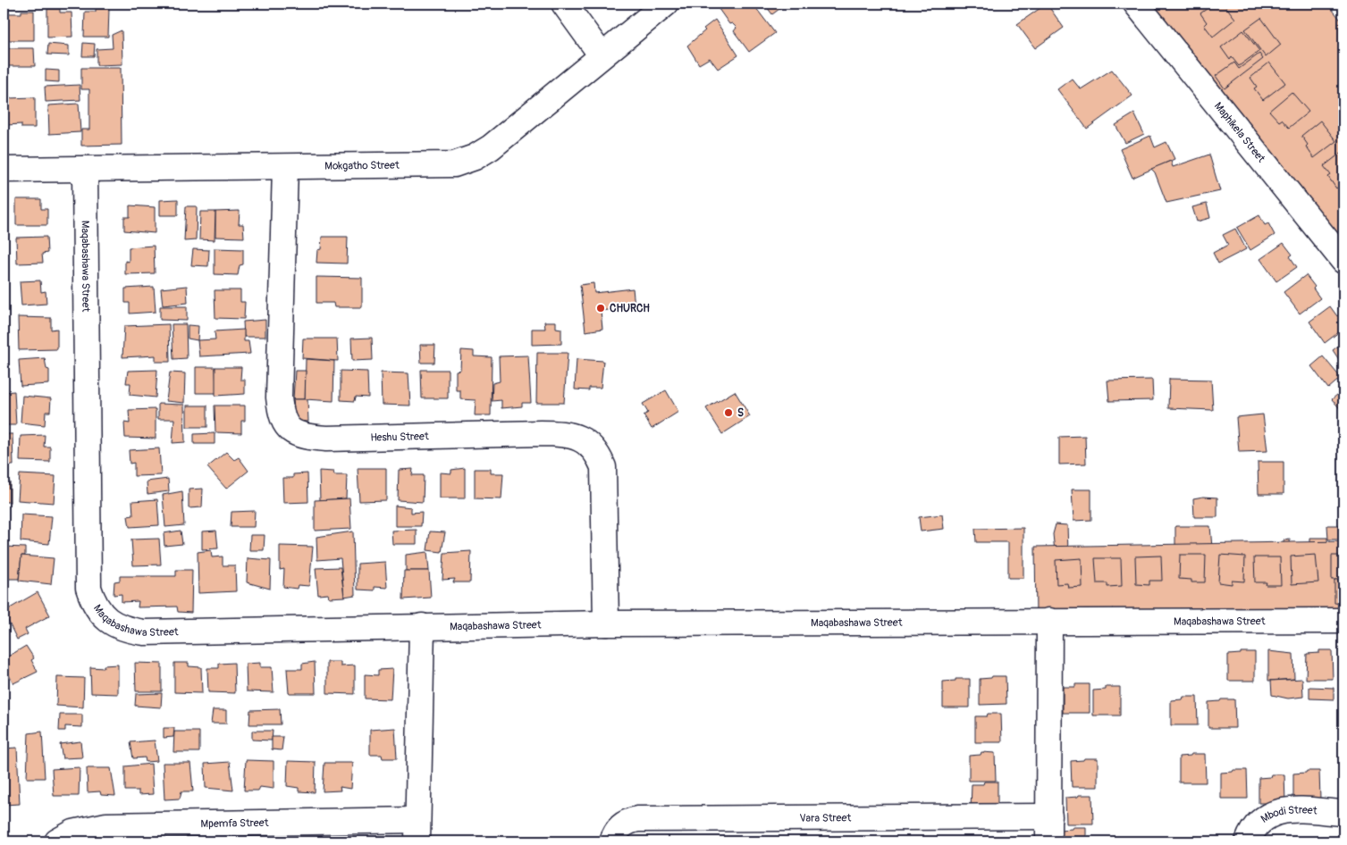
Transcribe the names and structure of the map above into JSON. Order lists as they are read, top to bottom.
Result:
{
  "streets": {
    "street": [
      "Maphikela Street",
      "Mokgatho Street",
      "Maqabashawa Street",
      "Heshu Street",
      "Mbodi Street",
      "Vara Street",
      "Mpemfa Street"
    ]
  },
  "crossings": [
    ["Mokgatho Street", "Maqabashawa Street"],
    ["Mokgatho Street", "Heshu Street"],
    ["Maqabashawa Street", "Heshu Street"],
    ["Maqabashawa Street", "Mpemfa Street"]
  ],
  "places": ["CHURCH", "S"]
}
